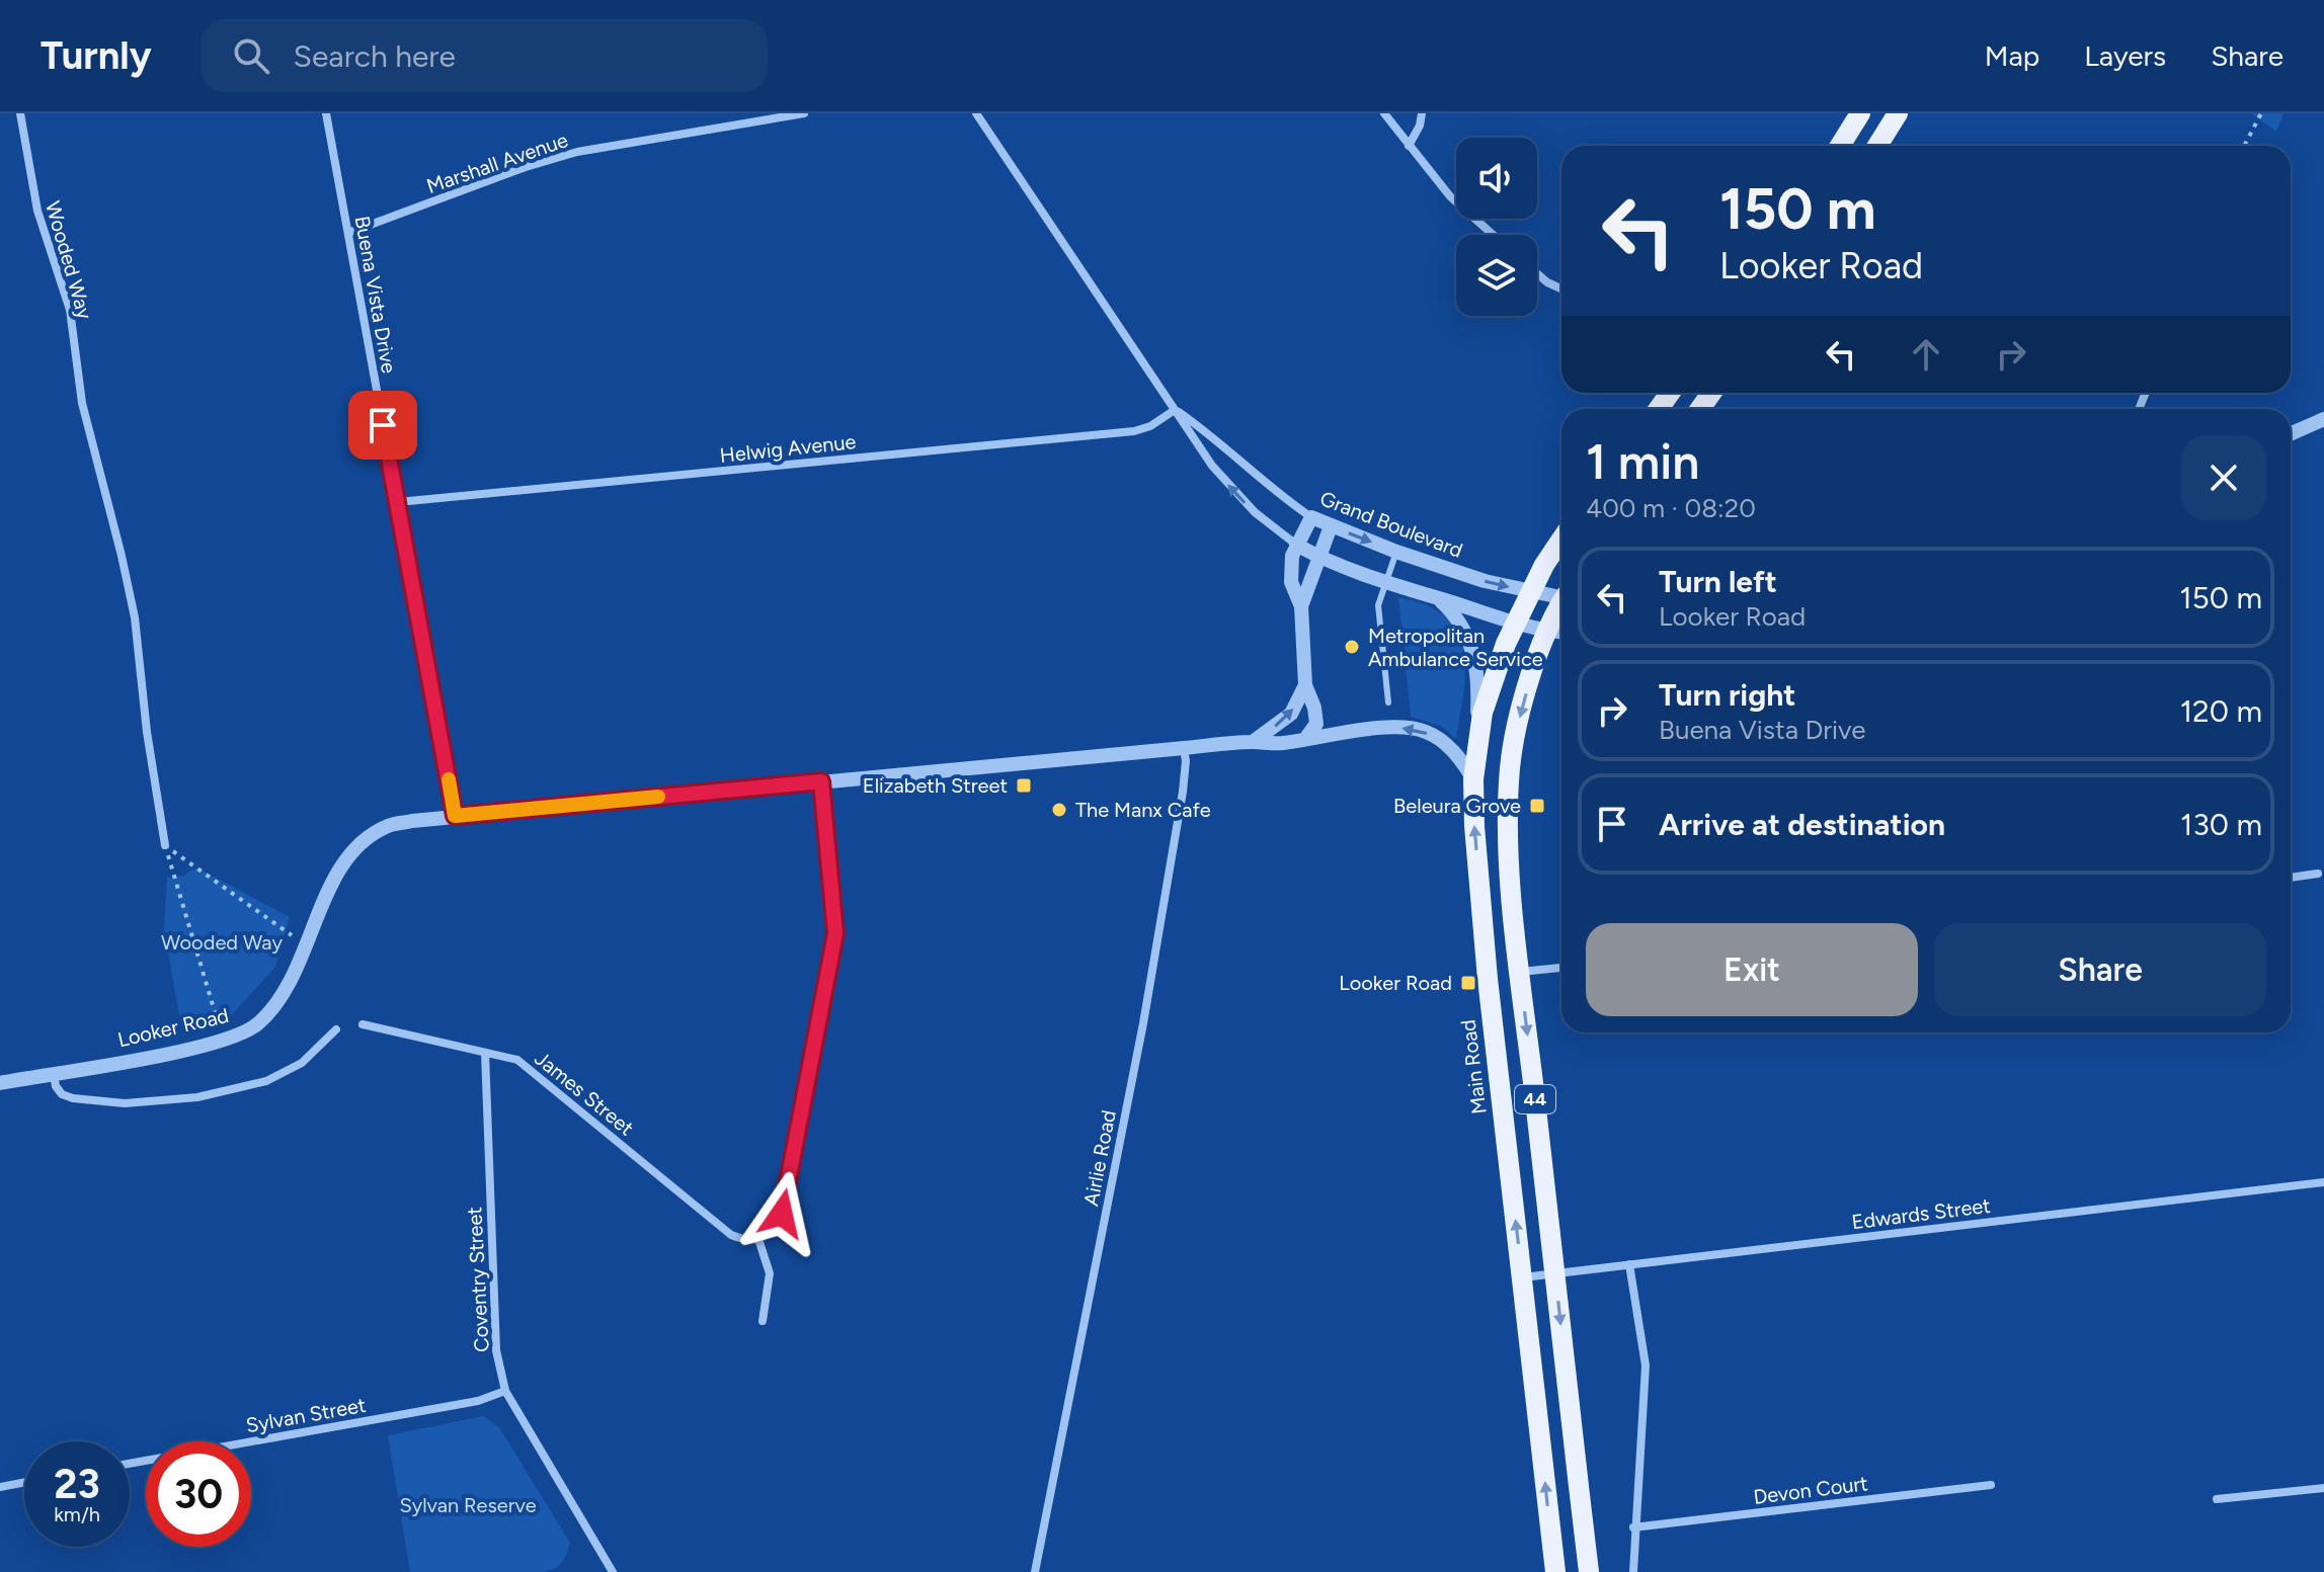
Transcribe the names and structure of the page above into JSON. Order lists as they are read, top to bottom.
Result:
{
  "streets": {
    "main road": ["Main Road", "44"],
    "street": [
      "Marshall Avenue",
      "Wooded Way",
      "Buena Vista Drive",
      "Helwig Avenue",
      "Grand Boulevard",
      "Looker Road",
      "James Street",
      "Airlie Road",
      "Edwards Street",
      "Coventry Street",
      "Sylvan Street",
      "Devon Court"
    ]
  },
  "crossings": [
    ["Marshall Avenue", "Buena Vista Drive"],
    ["Buena Vista Drive", "Helwig Avenue"],
    ["Buena Vista Drive", "Looker Road"],
    ["Helwig Avenue", "Grand Boulevard"],
    ["Grand Boulevard", "Main Road"],
    ["Looker Road", "Main Road"],
    ["Looker Road", "Airlie Road"],
    ["Main Road", "Edwards Street"],
    ["James Street", "Coventry Street"],
    ["44", "Edwards Street"],
    ["Coventry Street", "Sylvan Street"]
  ],
  "parks": ["Wooded Way", "Sylvan Reserve"],
  "places": {
    "other": ["Metropolitan Ambulance Service", "The Manx Cafe"],
    "transit": ["Elizabeth Street", "Beleura Grove", "Looker Road"]
  },
  "page": {
    "header": "Turnly",
    "search": "Search here",
    "nav": ["Map", "Layers", "Share"],
    "turn": ["150 m", "Looker Road"],
    "heading": ["1 min", "400 m · 08:20"],
    "list": [
      {
        "name": "Turn left",
        "note": "Looker Road",
        "value": "150 m"
      },
      {
        "name": "Turn right",
        "note": "Buena Vista Drive",
        "value": "120 m"
      },
      {
        "name": "Arrive at destination",
        "value": "130 m"
      }
    ],
    "buttons": ["Exit", "Share"],
    "speed": "23 km/h",
    "limit": "30"
  }
}
